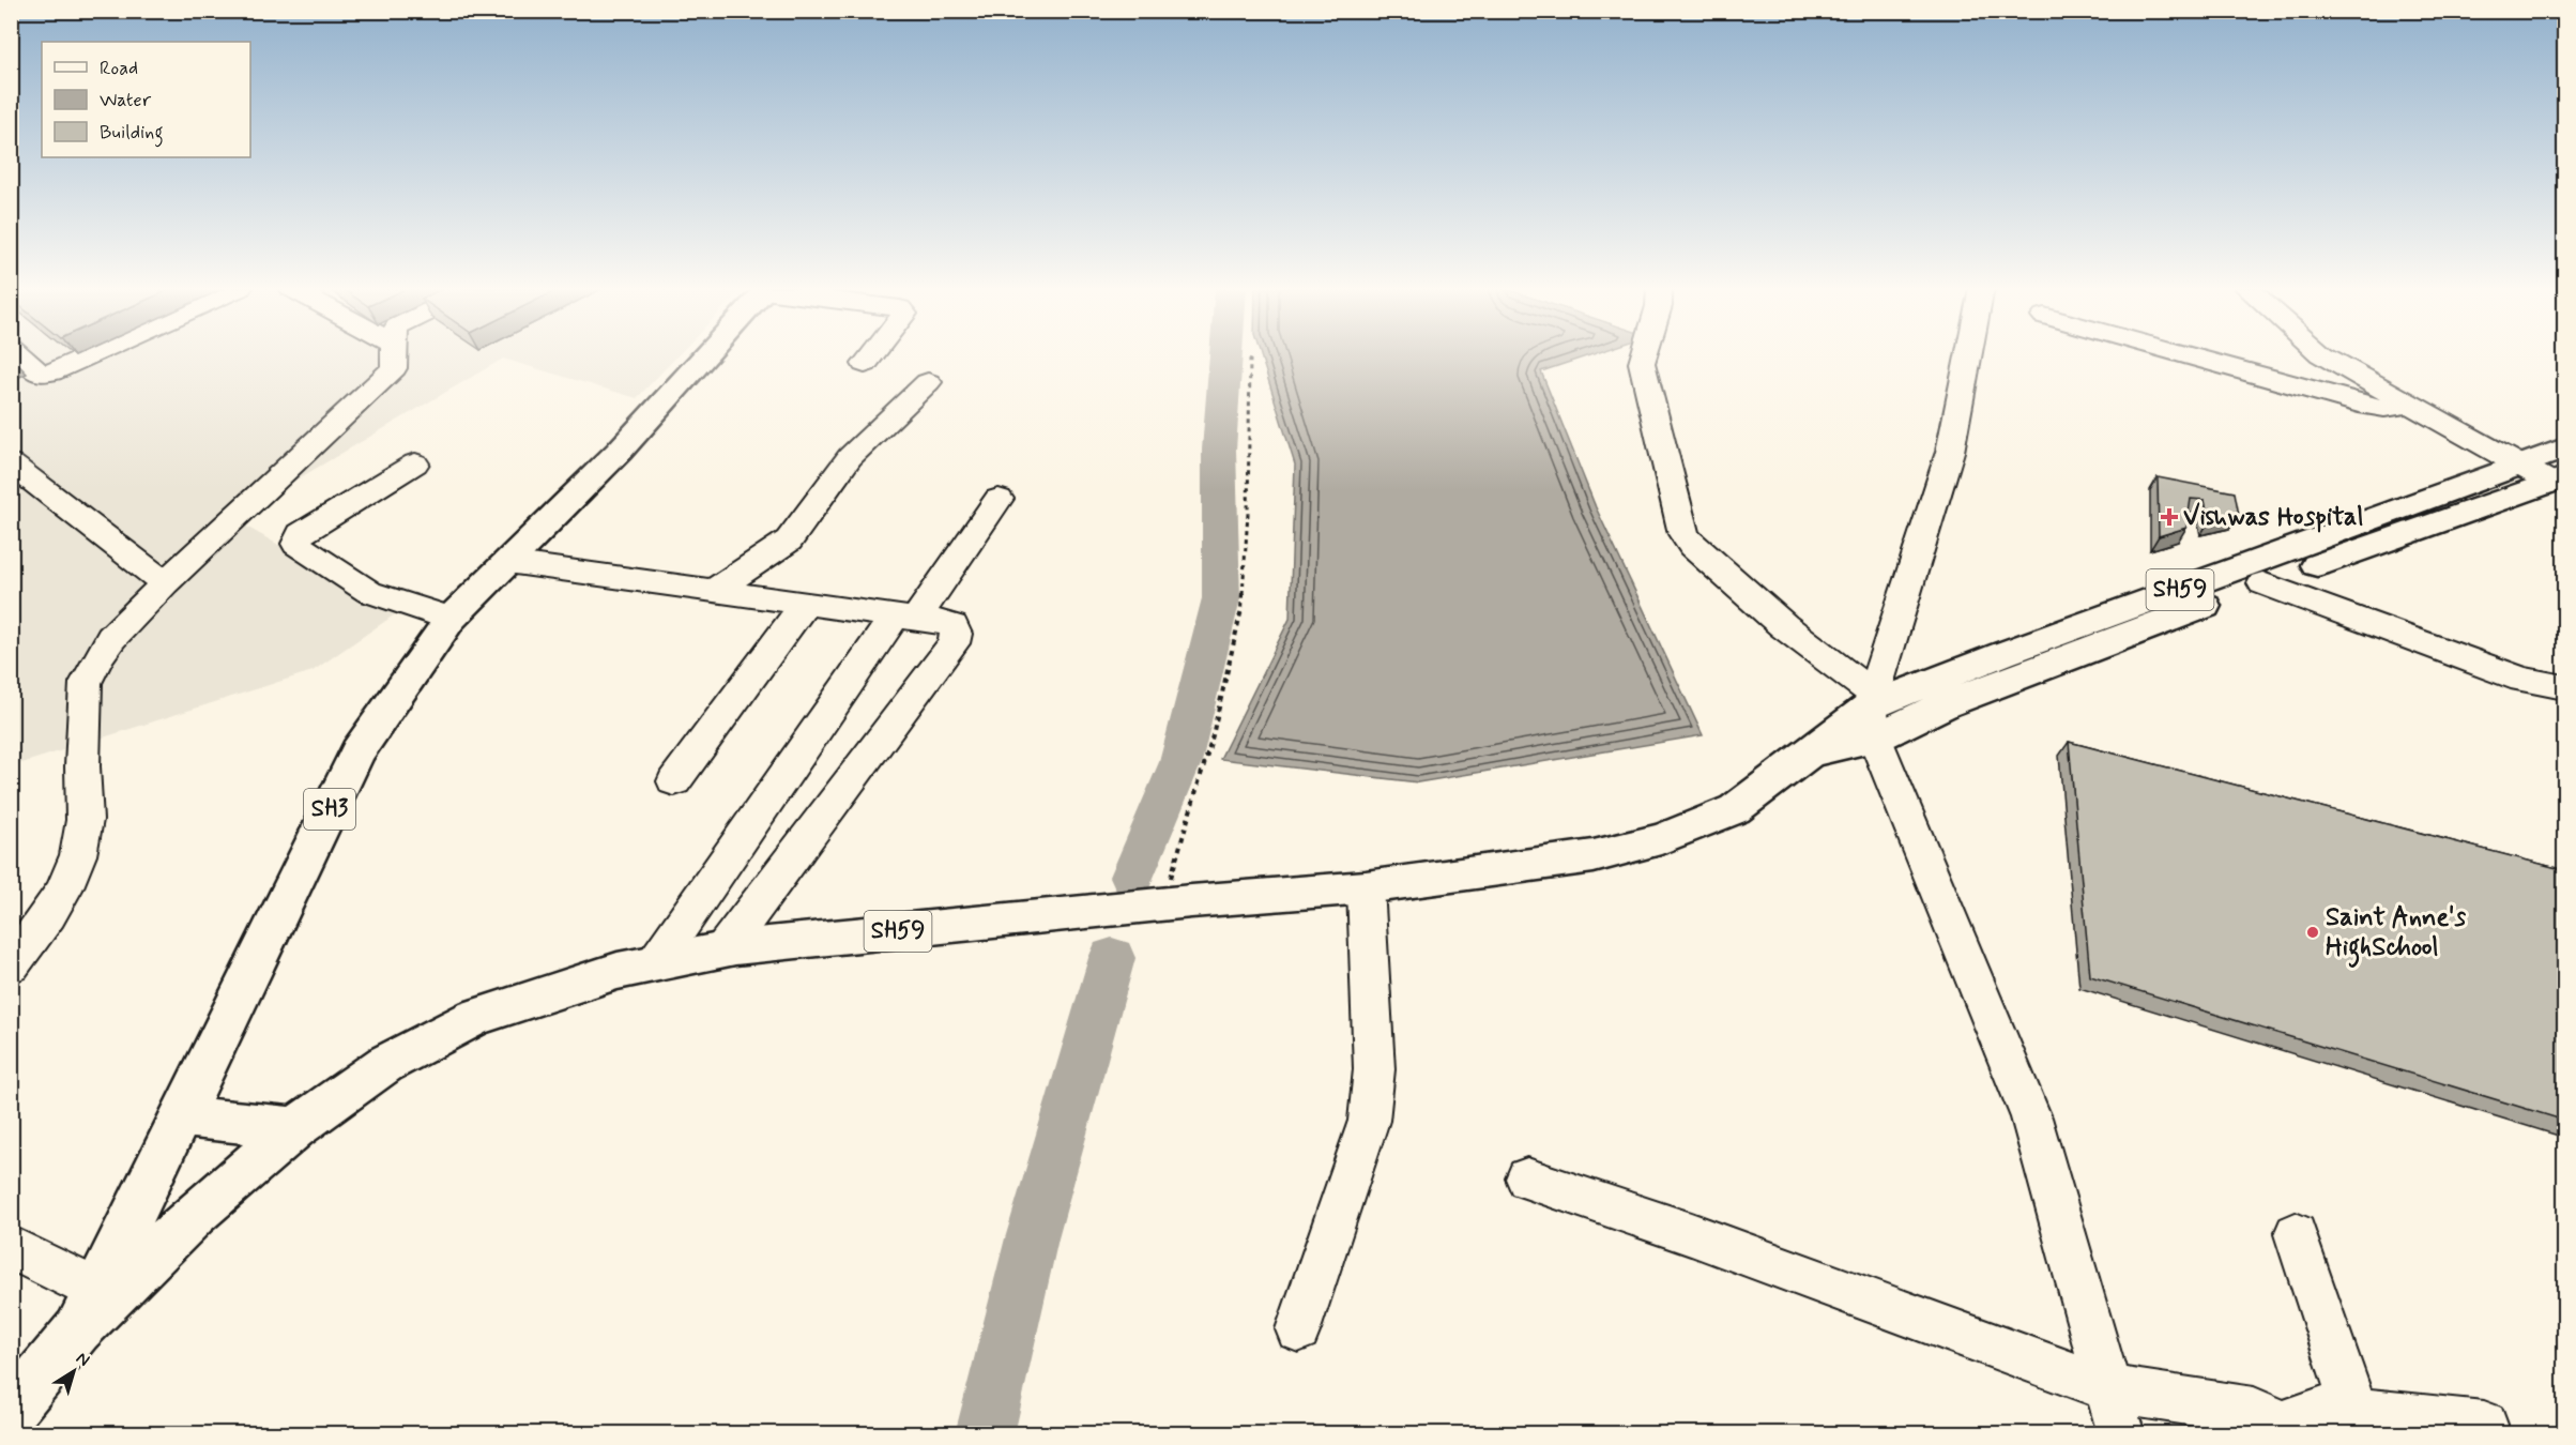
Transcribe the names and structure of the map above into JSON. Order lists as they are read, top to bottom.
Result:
{
  "streets": {
    "main road": ["SH59", "SH3"]
  },
  "crossings": [
    ["SH59", "SH3"]
  ],
  "places": {
    "health": ["Vishwas Hospital"],
    "other": ["Saint Anne's HighSchool"]
  },
  "legend": ["Road", "Water", "Building"],
  "north": "top right"
}
